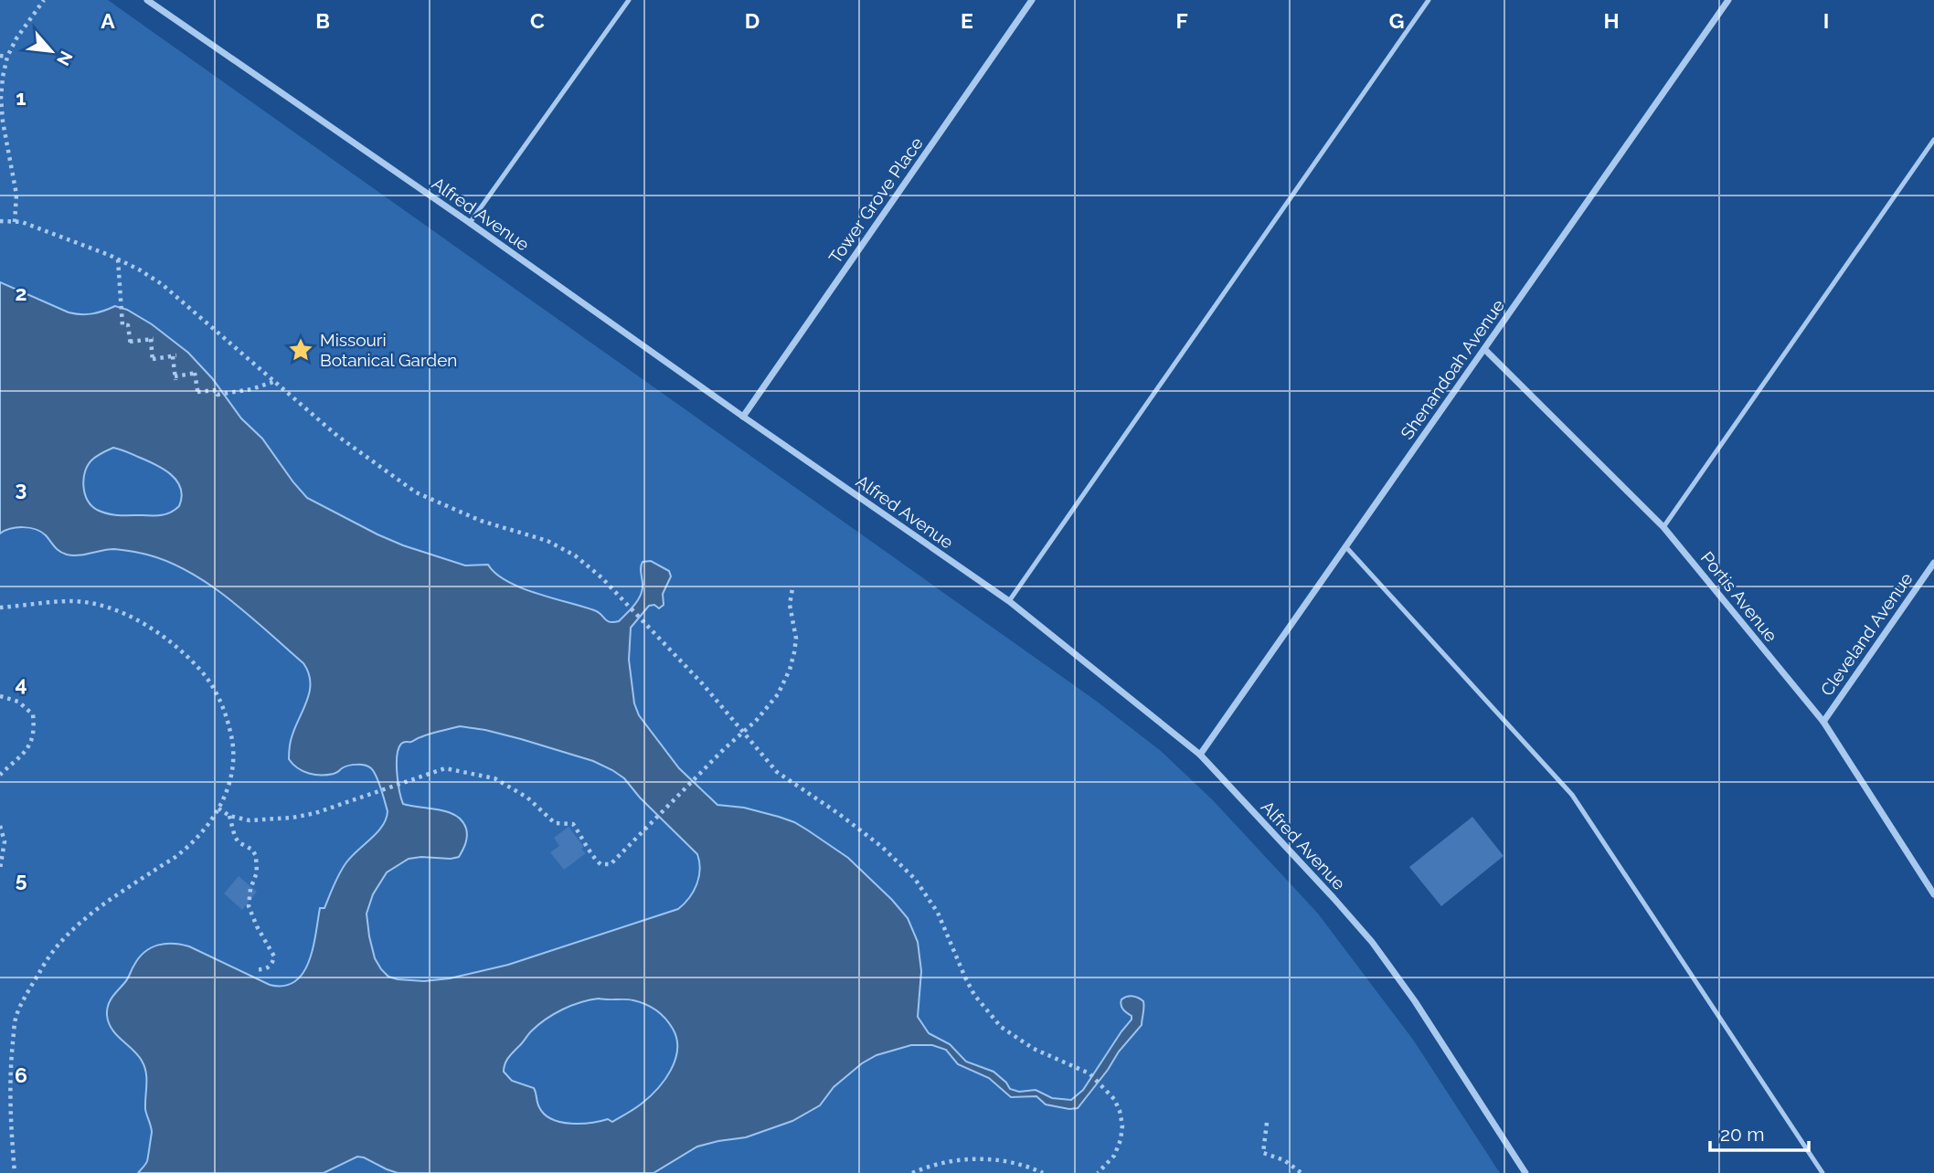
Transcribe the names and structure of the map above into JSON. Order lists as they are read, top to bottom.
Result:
{
  "streets": {
    "street": [
      "Tower Grove Place",
      "Alfred Avenue",
      "Shenandoah Avenue",
      "Portis Avenue",
      "Cleveland Avenue"
    ]
  },
  "crossings": [
    ["Tower Grove Place", "Alfred Avenue"],
    ["Alfred Avenue", "Shenandoah Avenue"],
    ["Shenandoah Avenue", "Portis Avenue"],
    ["Portis Avenue", "Cleveland Avenue"]
  ],
  "places": {
    "place": ["Missouri Botanical Garden"]
  },
  "scale_bar": "20 m",
  "north": "bottom right",
  "grid": {
    "columns": [
      "A",
      "B",
      "C",
      "D",
      "E",
      "F",
      "G",
      "H",
      "I"
    ],
    "rows": [
      "1",
      "2",
      "3",
      "4",
      "5",
      "6"
    ]
  }
}
